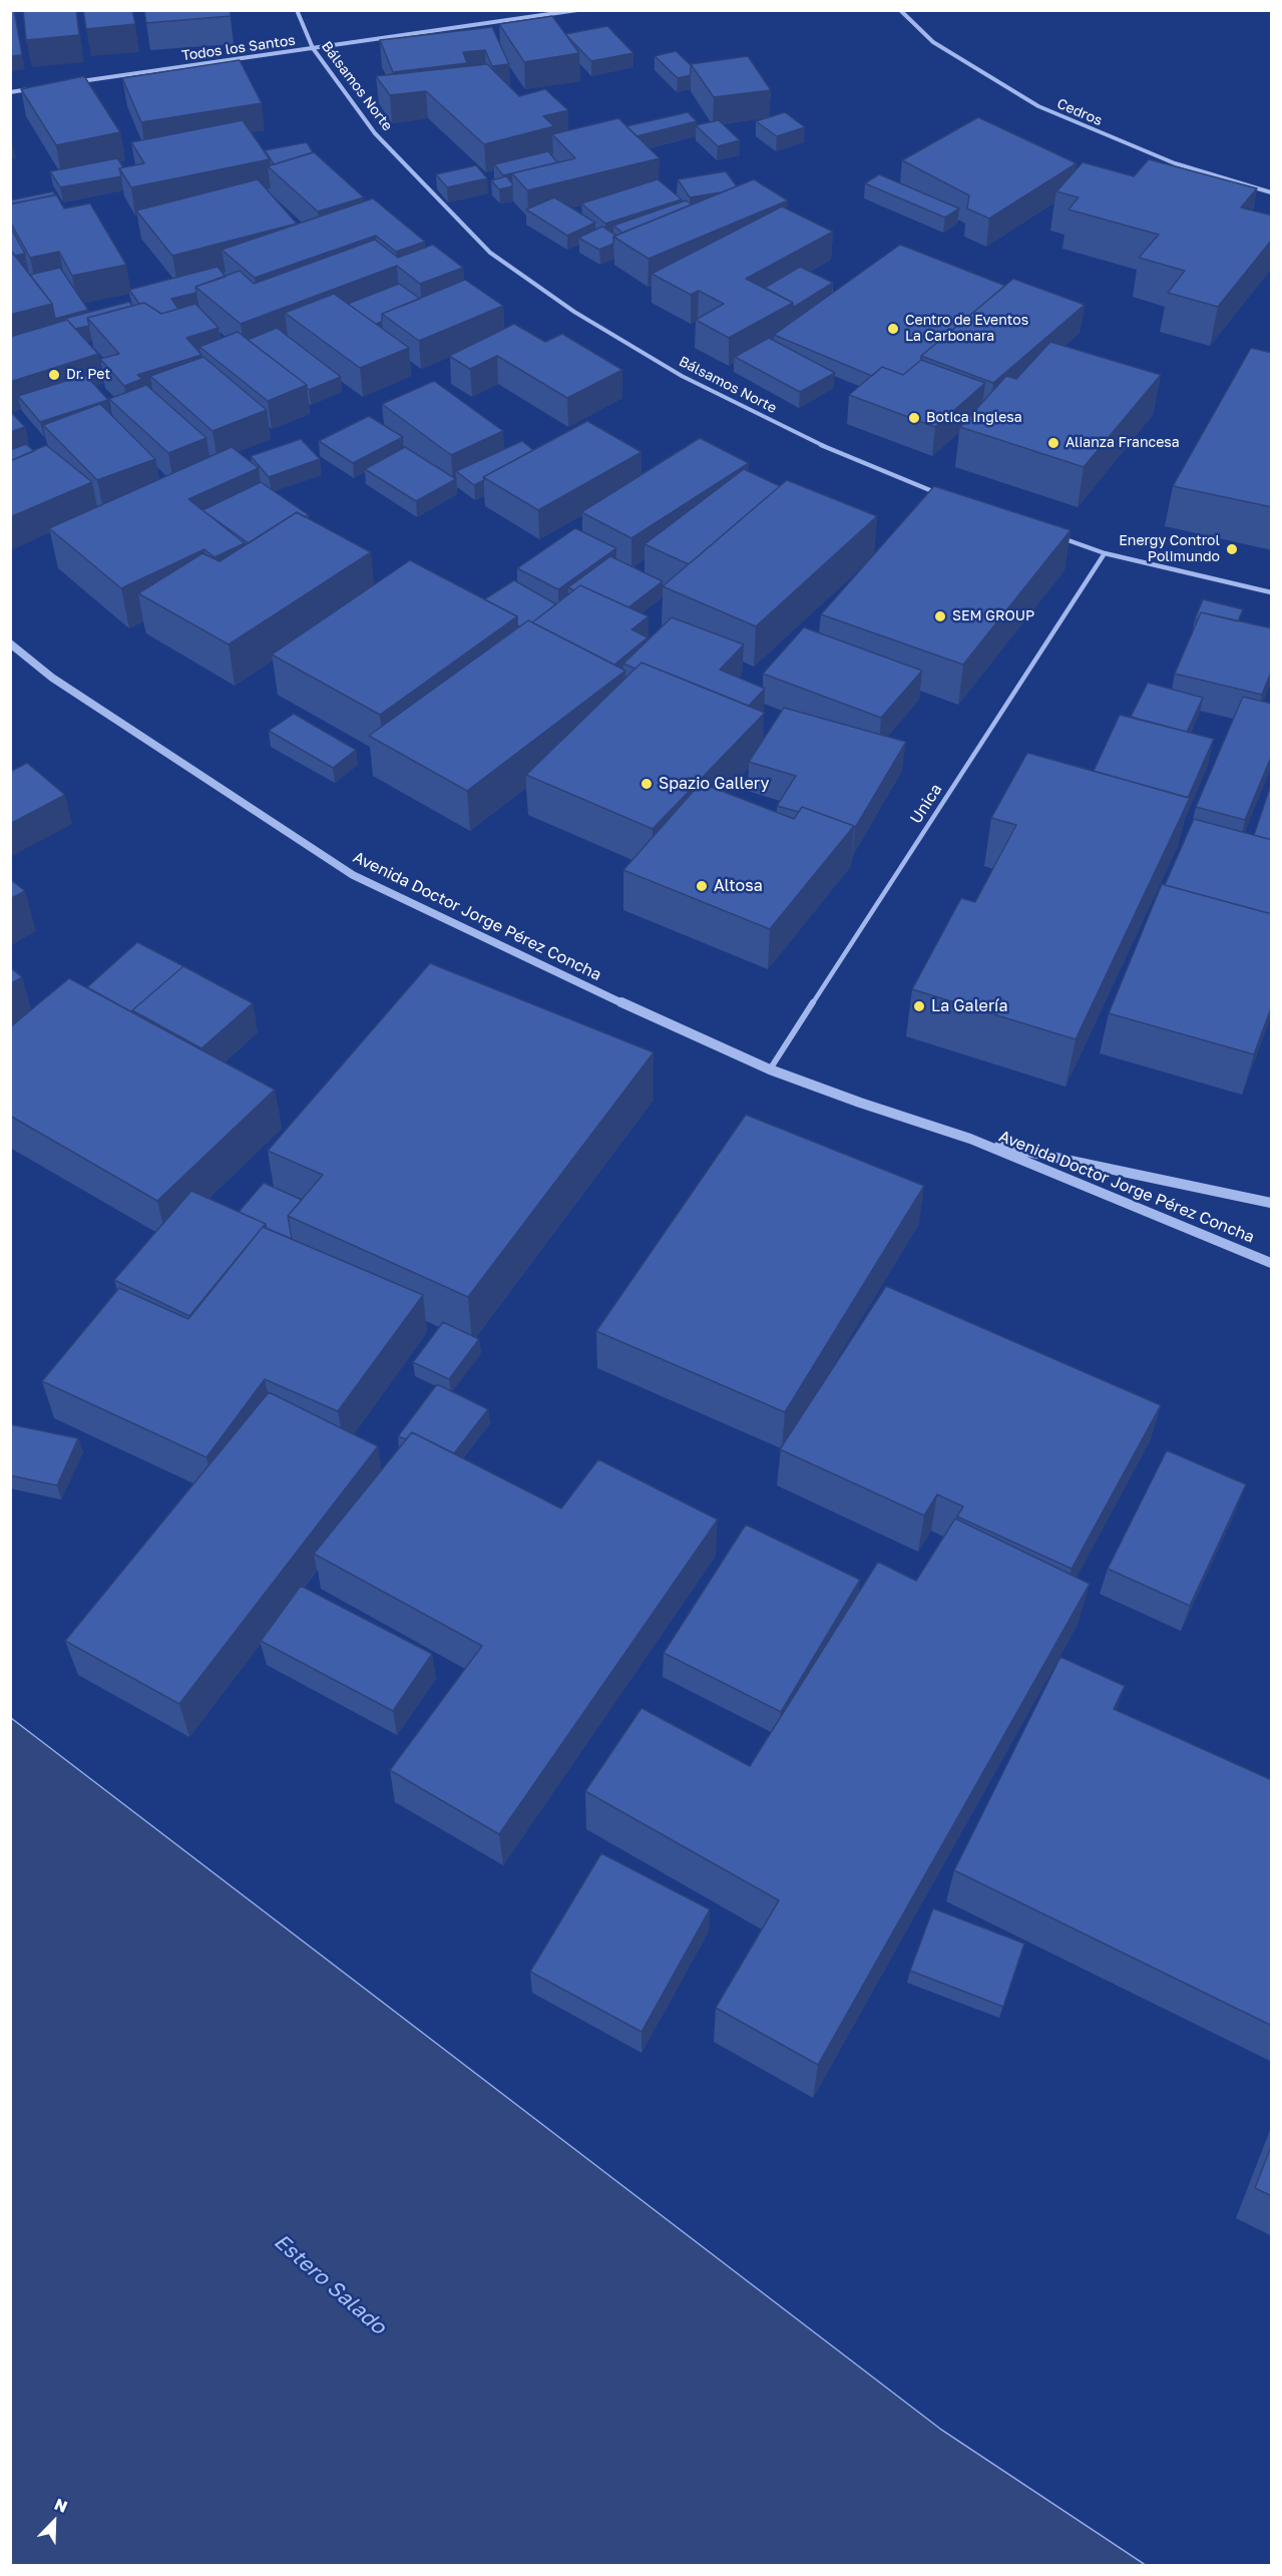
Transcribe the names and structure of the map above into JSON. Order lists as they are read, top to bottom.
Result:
{
  "streets": {
    "street": [
      "Todos los Santos",
      "Bálsamos Norte",
      "Cedros",
      "Unica",
      "Avenida Doctor Jorge Pérez Concha"
    ]
  },
  "crossings": [
    ["Todos los Santos", "Bálsamos Norte"],
    ["Unica", "Avenida Doctor Jorge Pérez Concha"]
  ],
  "water": ["Estero Salado"],
  "places": [
    "Centro de Eventos La Carbonara",
    "Dr. Pet",
    "Botica Inglesa",
    "Alianza Francesa",
    "Energy Control Polimundo",
    "SEM GROUP",
    "Spazio Gallery",
    "Altosa",
    "La Galería"
  ],
  "north": "top right"
}
